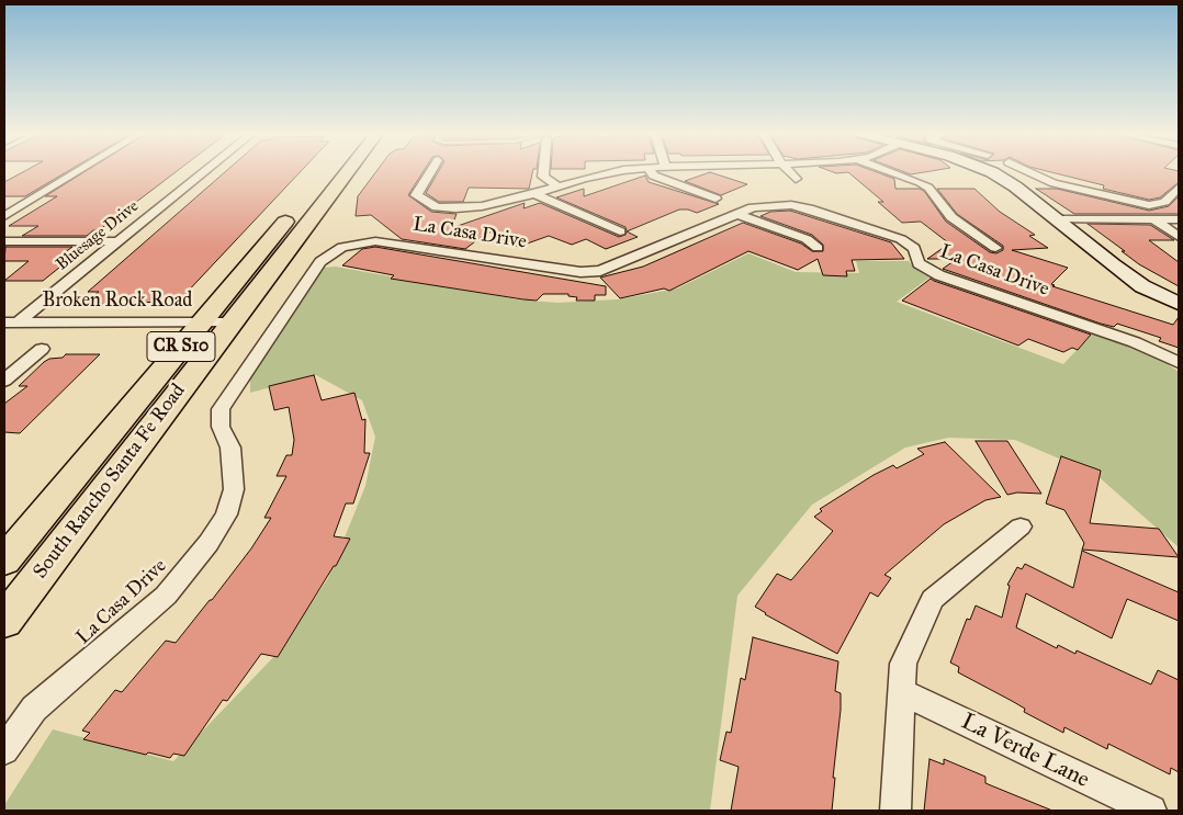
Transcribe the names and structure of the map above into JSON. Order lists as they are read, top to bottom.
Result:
{
  "streets": {
    "main road": ["CR S10", "South Rancho Santa Fe Road"],
    "street": [
      "La Casa Drive",
      "Bluesage Drive",
      "Broken Rock Road",
      "La Verde Lane"
    ]
  },
  "crossings": [
    ["Bluesage Drive", "Broken Rock Road"],
    ["Broken Rock Road", "South Rancho Santa Fe Road"]
  ]
}
